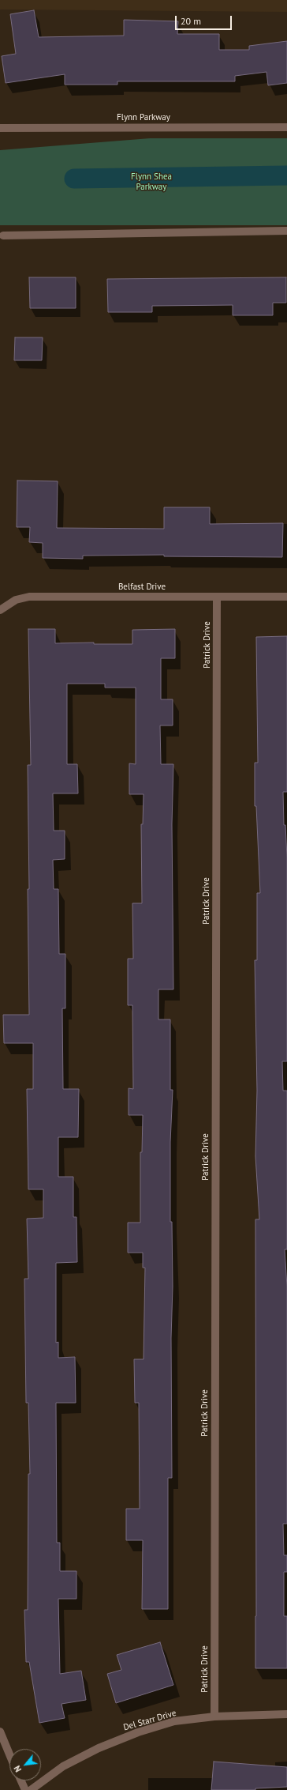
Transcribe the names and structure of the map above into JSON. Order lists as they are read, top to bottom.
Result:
{
  "streets": {
    "street": [
      "Flynn Parkway",
      "Belfast Drive",
      "Patrick Drive",
      "Del Starr Drive"
    ]
  },
  "crossings": [
    ["Belfast Drive", "Patrick Drive"],
    ["Patrick Drive", "Del Starr Drive"]
  ],
  "parks": ["Flynn Shea Parkway"],
  "scale_bar": "20 m",
  "north": "bottom left"
}
